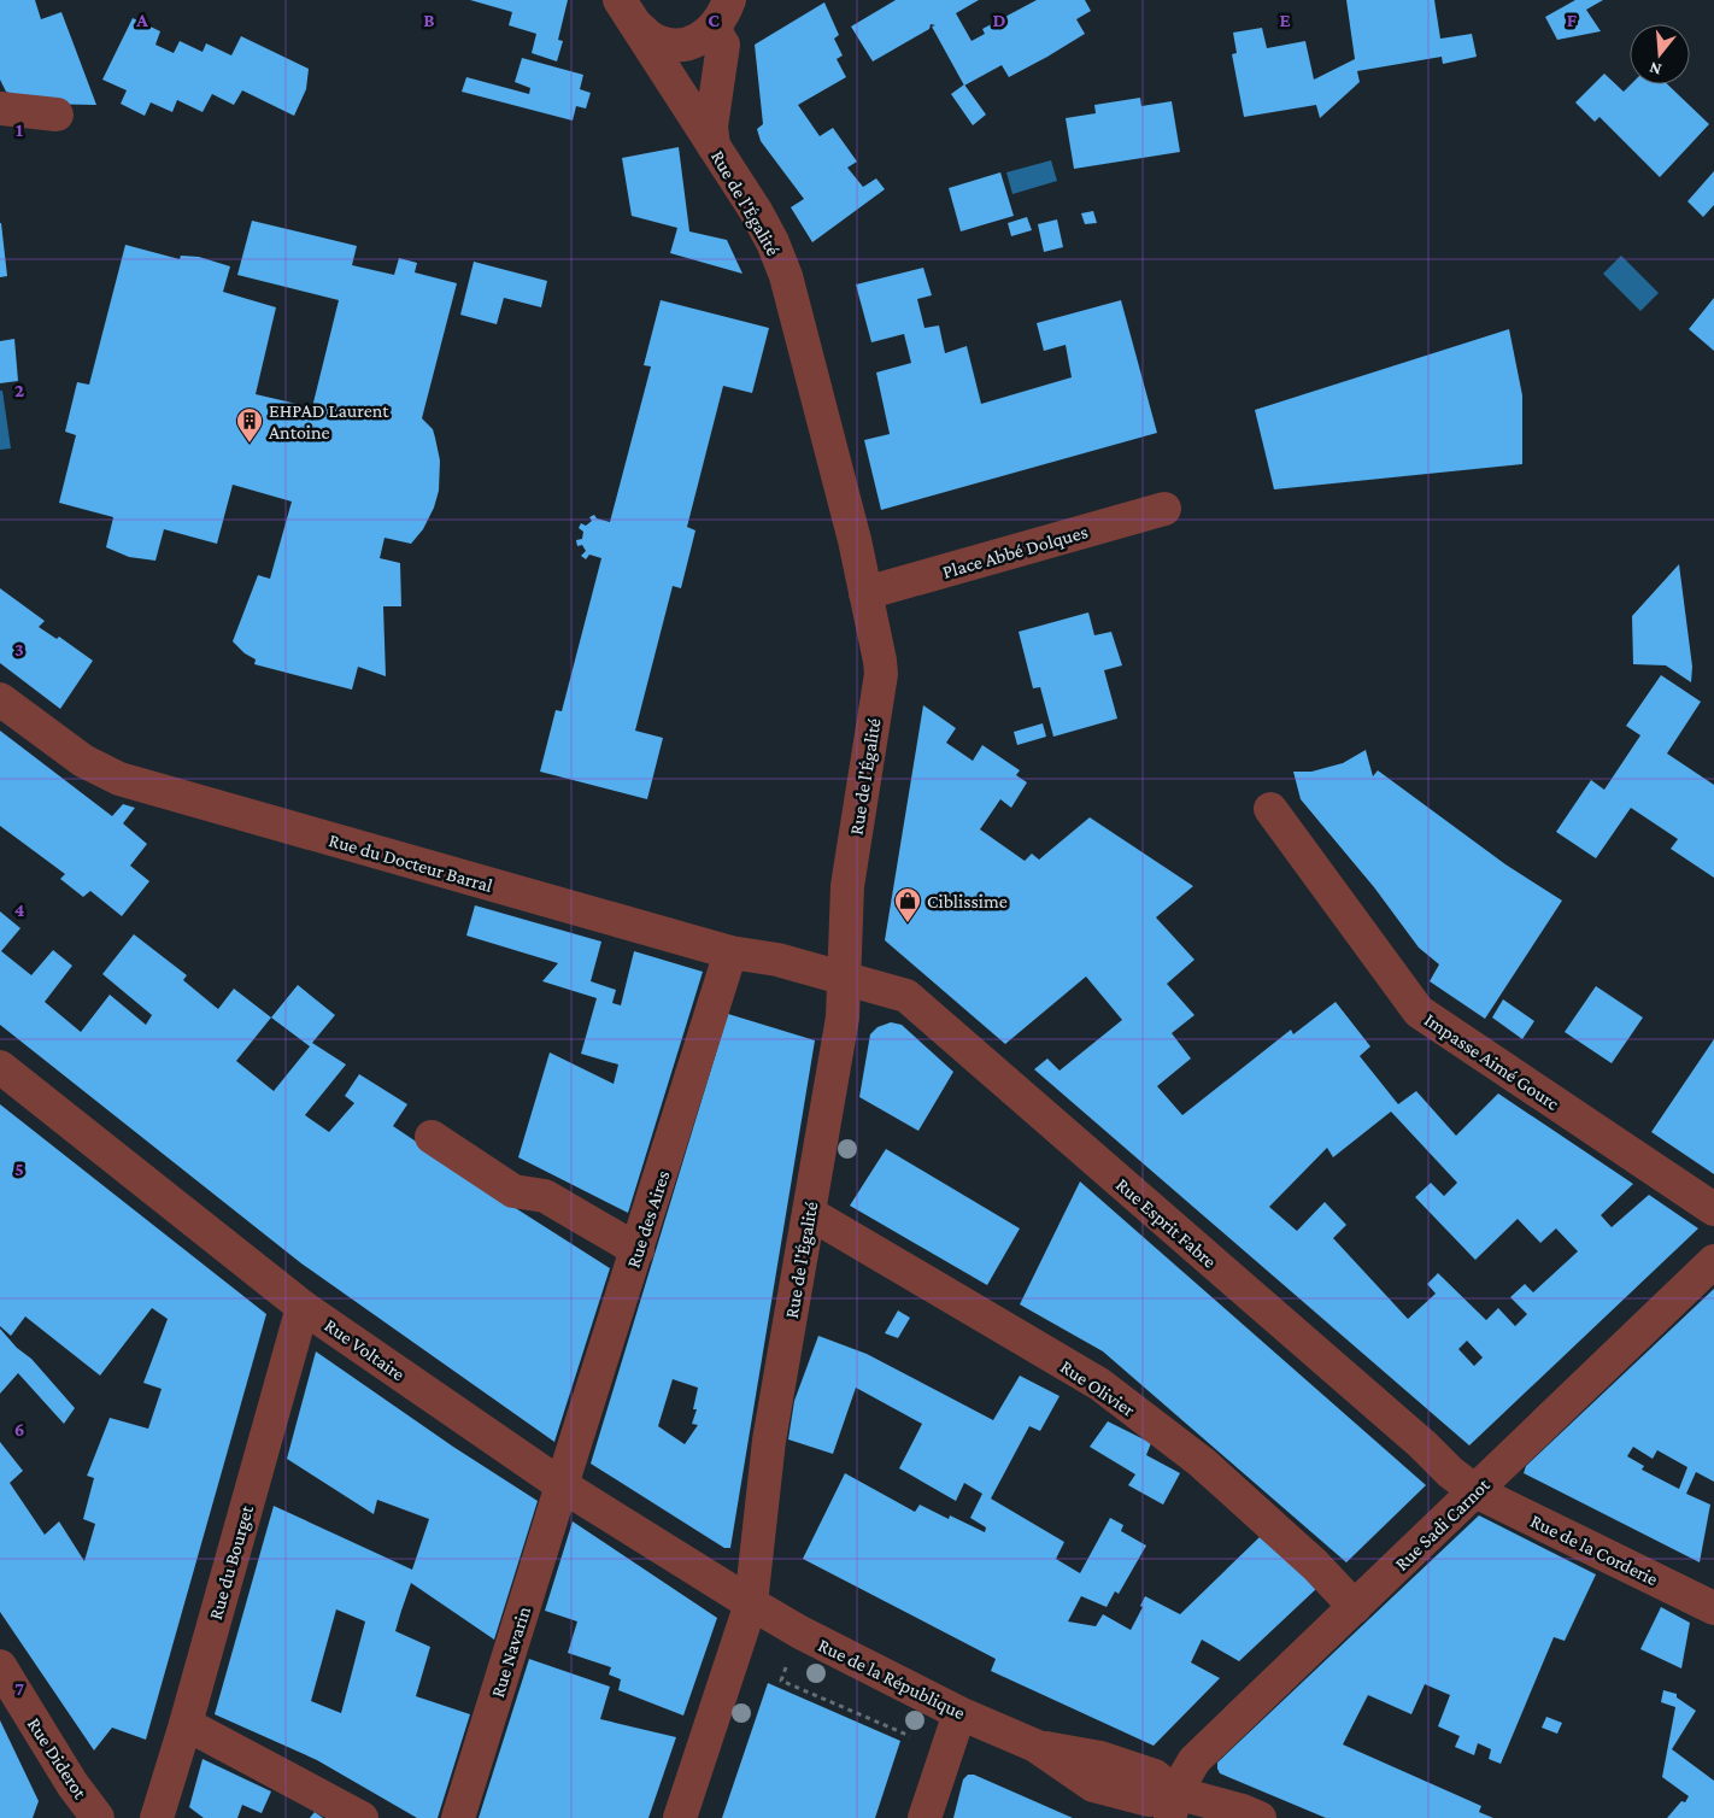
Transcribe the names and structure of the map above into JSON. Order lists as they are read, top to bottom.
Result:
{
  "streets": {
    "street": [
      "Rue de l'Égalité",
      "Place Abbé Dolques",
      "Rue du Docteur Barral",
      "Impasse Aimé Gourc",
      "Rue des Aires",
      "Rue Esprit Fabre",
      "Rue Voltaire",
      "Rue Olivier",
      "Rue Sadi Carnot",
      "Rue de la Corderie",
      "Rue du Bourget",
      "Rue Navarin",
      "Rue de la République",
      "Rue Diderot"
    ]
  },
  "crossings": [
    ["Rue de l'Égalité", "Place Abbé Dolques"],
    ["Rue de l'Égalité", "Rue du Docteur Barral"],
    ["Rue de l'Égalité", "Rue Esprit Fabre"],
    ["Rue de l'Égalité", "Rue Voltaire"],
    ["Rue de l'Égalité", "Rue Olivier"],
    ["Rue de l'Égalité", "Rue de la République"],
    ["Rue du Docteur Barral", "Rue des Aires"],
    ["Rue du Docteur Barral", "Rue Esprit Fabre"],
    ["Rue des Aires", "Rue Voltaire"],
    ["Rue des Aires", "Rue Navarin"],
    ["Rue Esprit Fabre", "Rue Sadi Carnot"],
    ["Rue Esprit Fabre", "Rue de la Corderie"],
    ["Rue Voltaire", "Rue du Bourget"],
    ["Rue Voltaire", "Rue Navarin"],
    ["Rue Voltaire", "Rue de la République"],
    ["Rue Olivier", "Rue Sadi Carnot"],
    ["Rue Sadi Carnot", "Rue de la Corderie"],
    ["Rue Sadi Carnot", "Rue de la République"]
  ],
  "places": {
    "building": ["EHPAD Laurent Antoine"],
    "shop": ["Ciblissime"]
  },
  "north": "bottom",
  "grid": {
    "columns": [
      "A",
      "B",
      "C",
      "D",
      "E",
      "F"
    ],
    "rows": [
      "1",
      "2",
      "3",
      "4",
      "5",
      "6",
      "7"
    ]
  }
}
